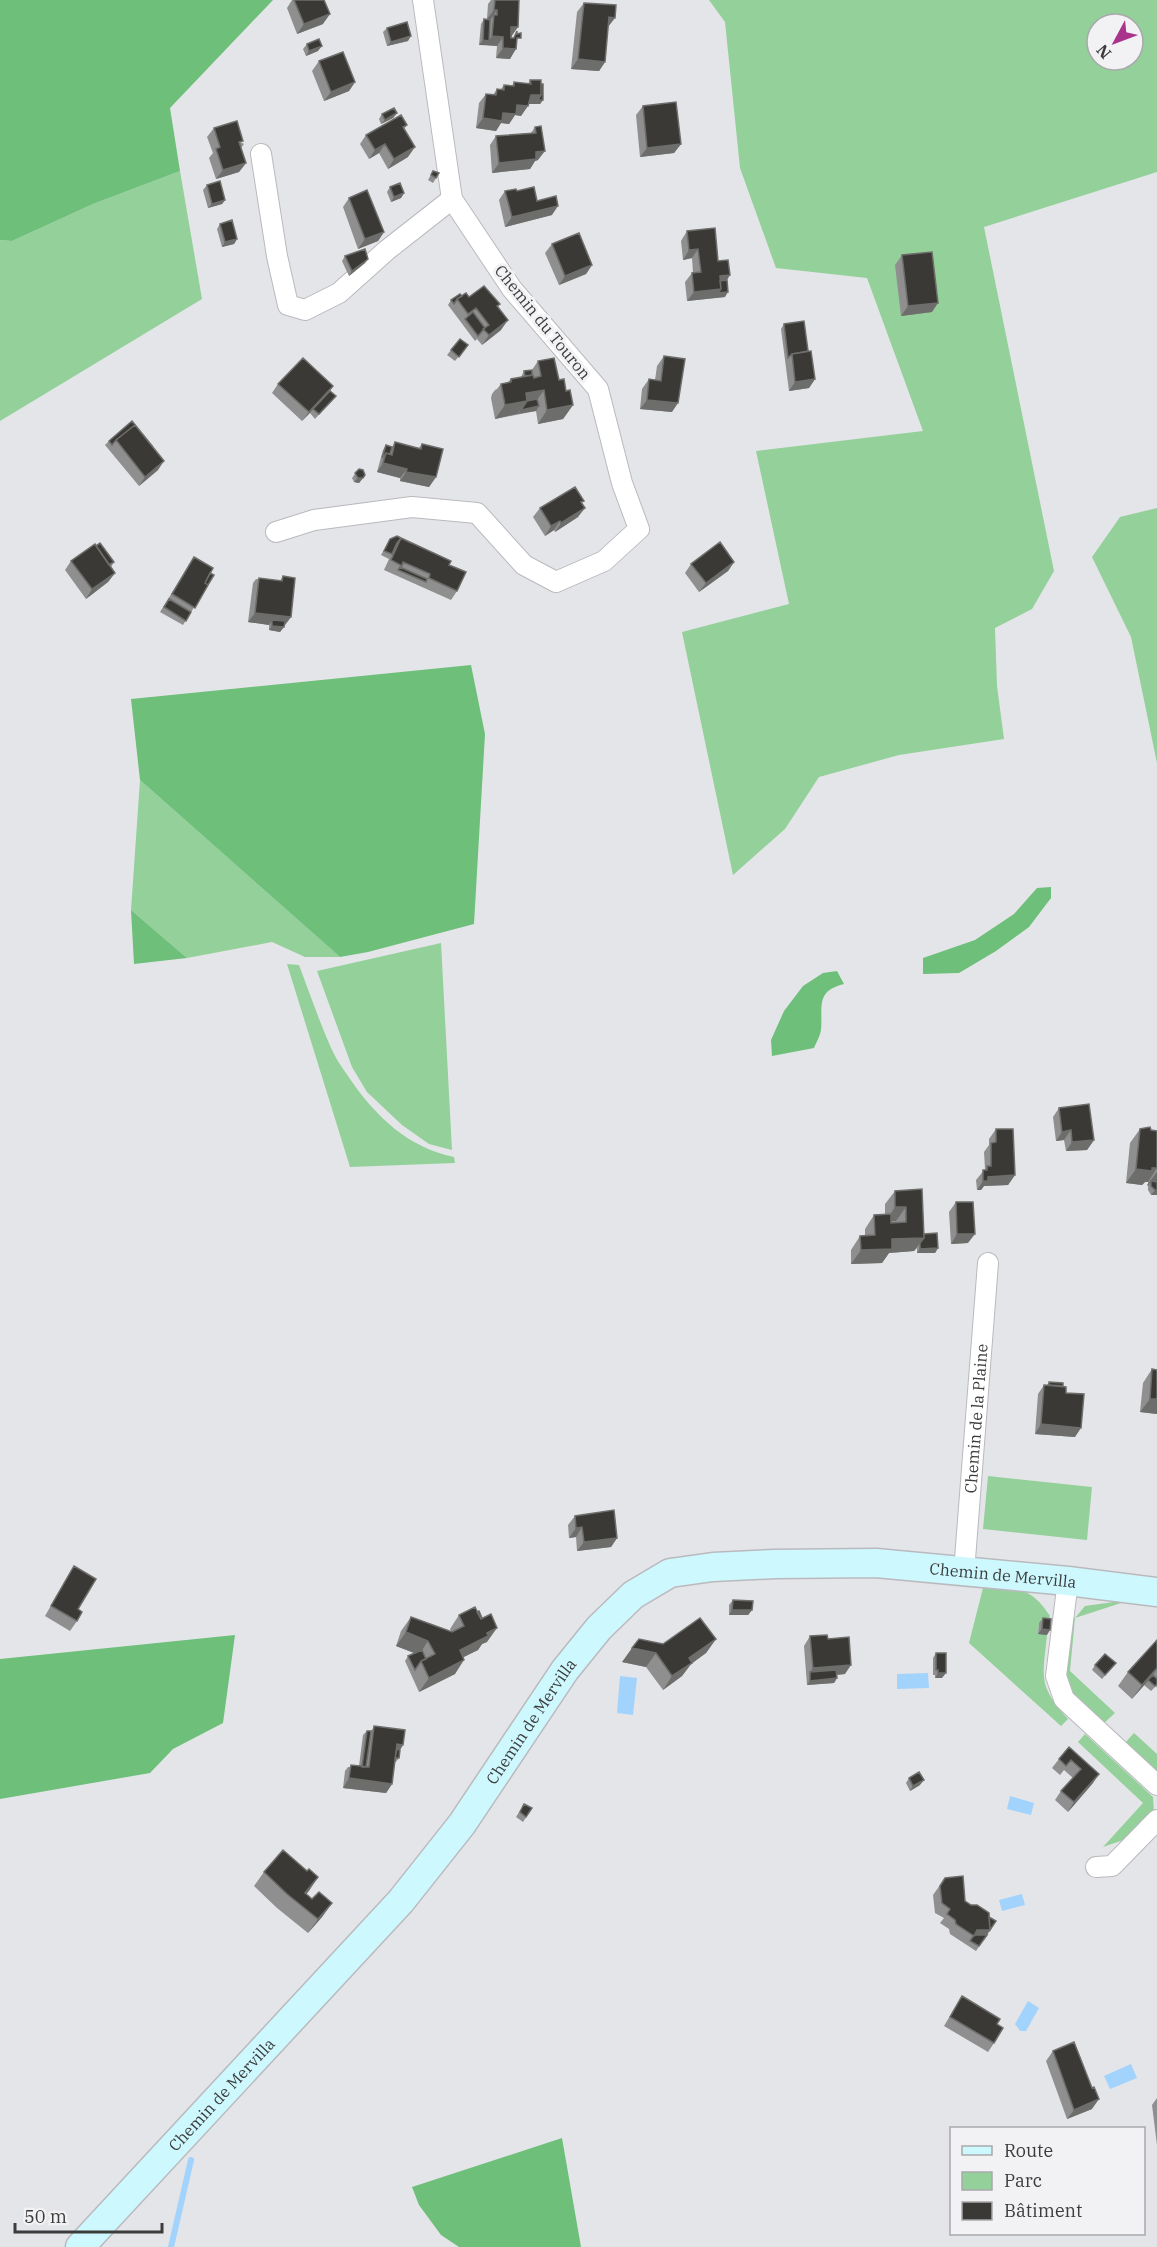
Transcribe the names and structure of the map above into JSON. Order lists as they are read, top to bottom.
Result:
{
  "streets": {
    "street": ["Chemin du Touron", "Chemin de la Plaine", "Chemin de Mervilla"]
  },
  "crossings": [
    ["Chemin de la Plaine", "Chemin de Mervilla"]
  ],
  "legend": ["Route", "Parc", "Bâtiment"],
  "scale_bar": "50 m",
  "north": "bottom left"
}
